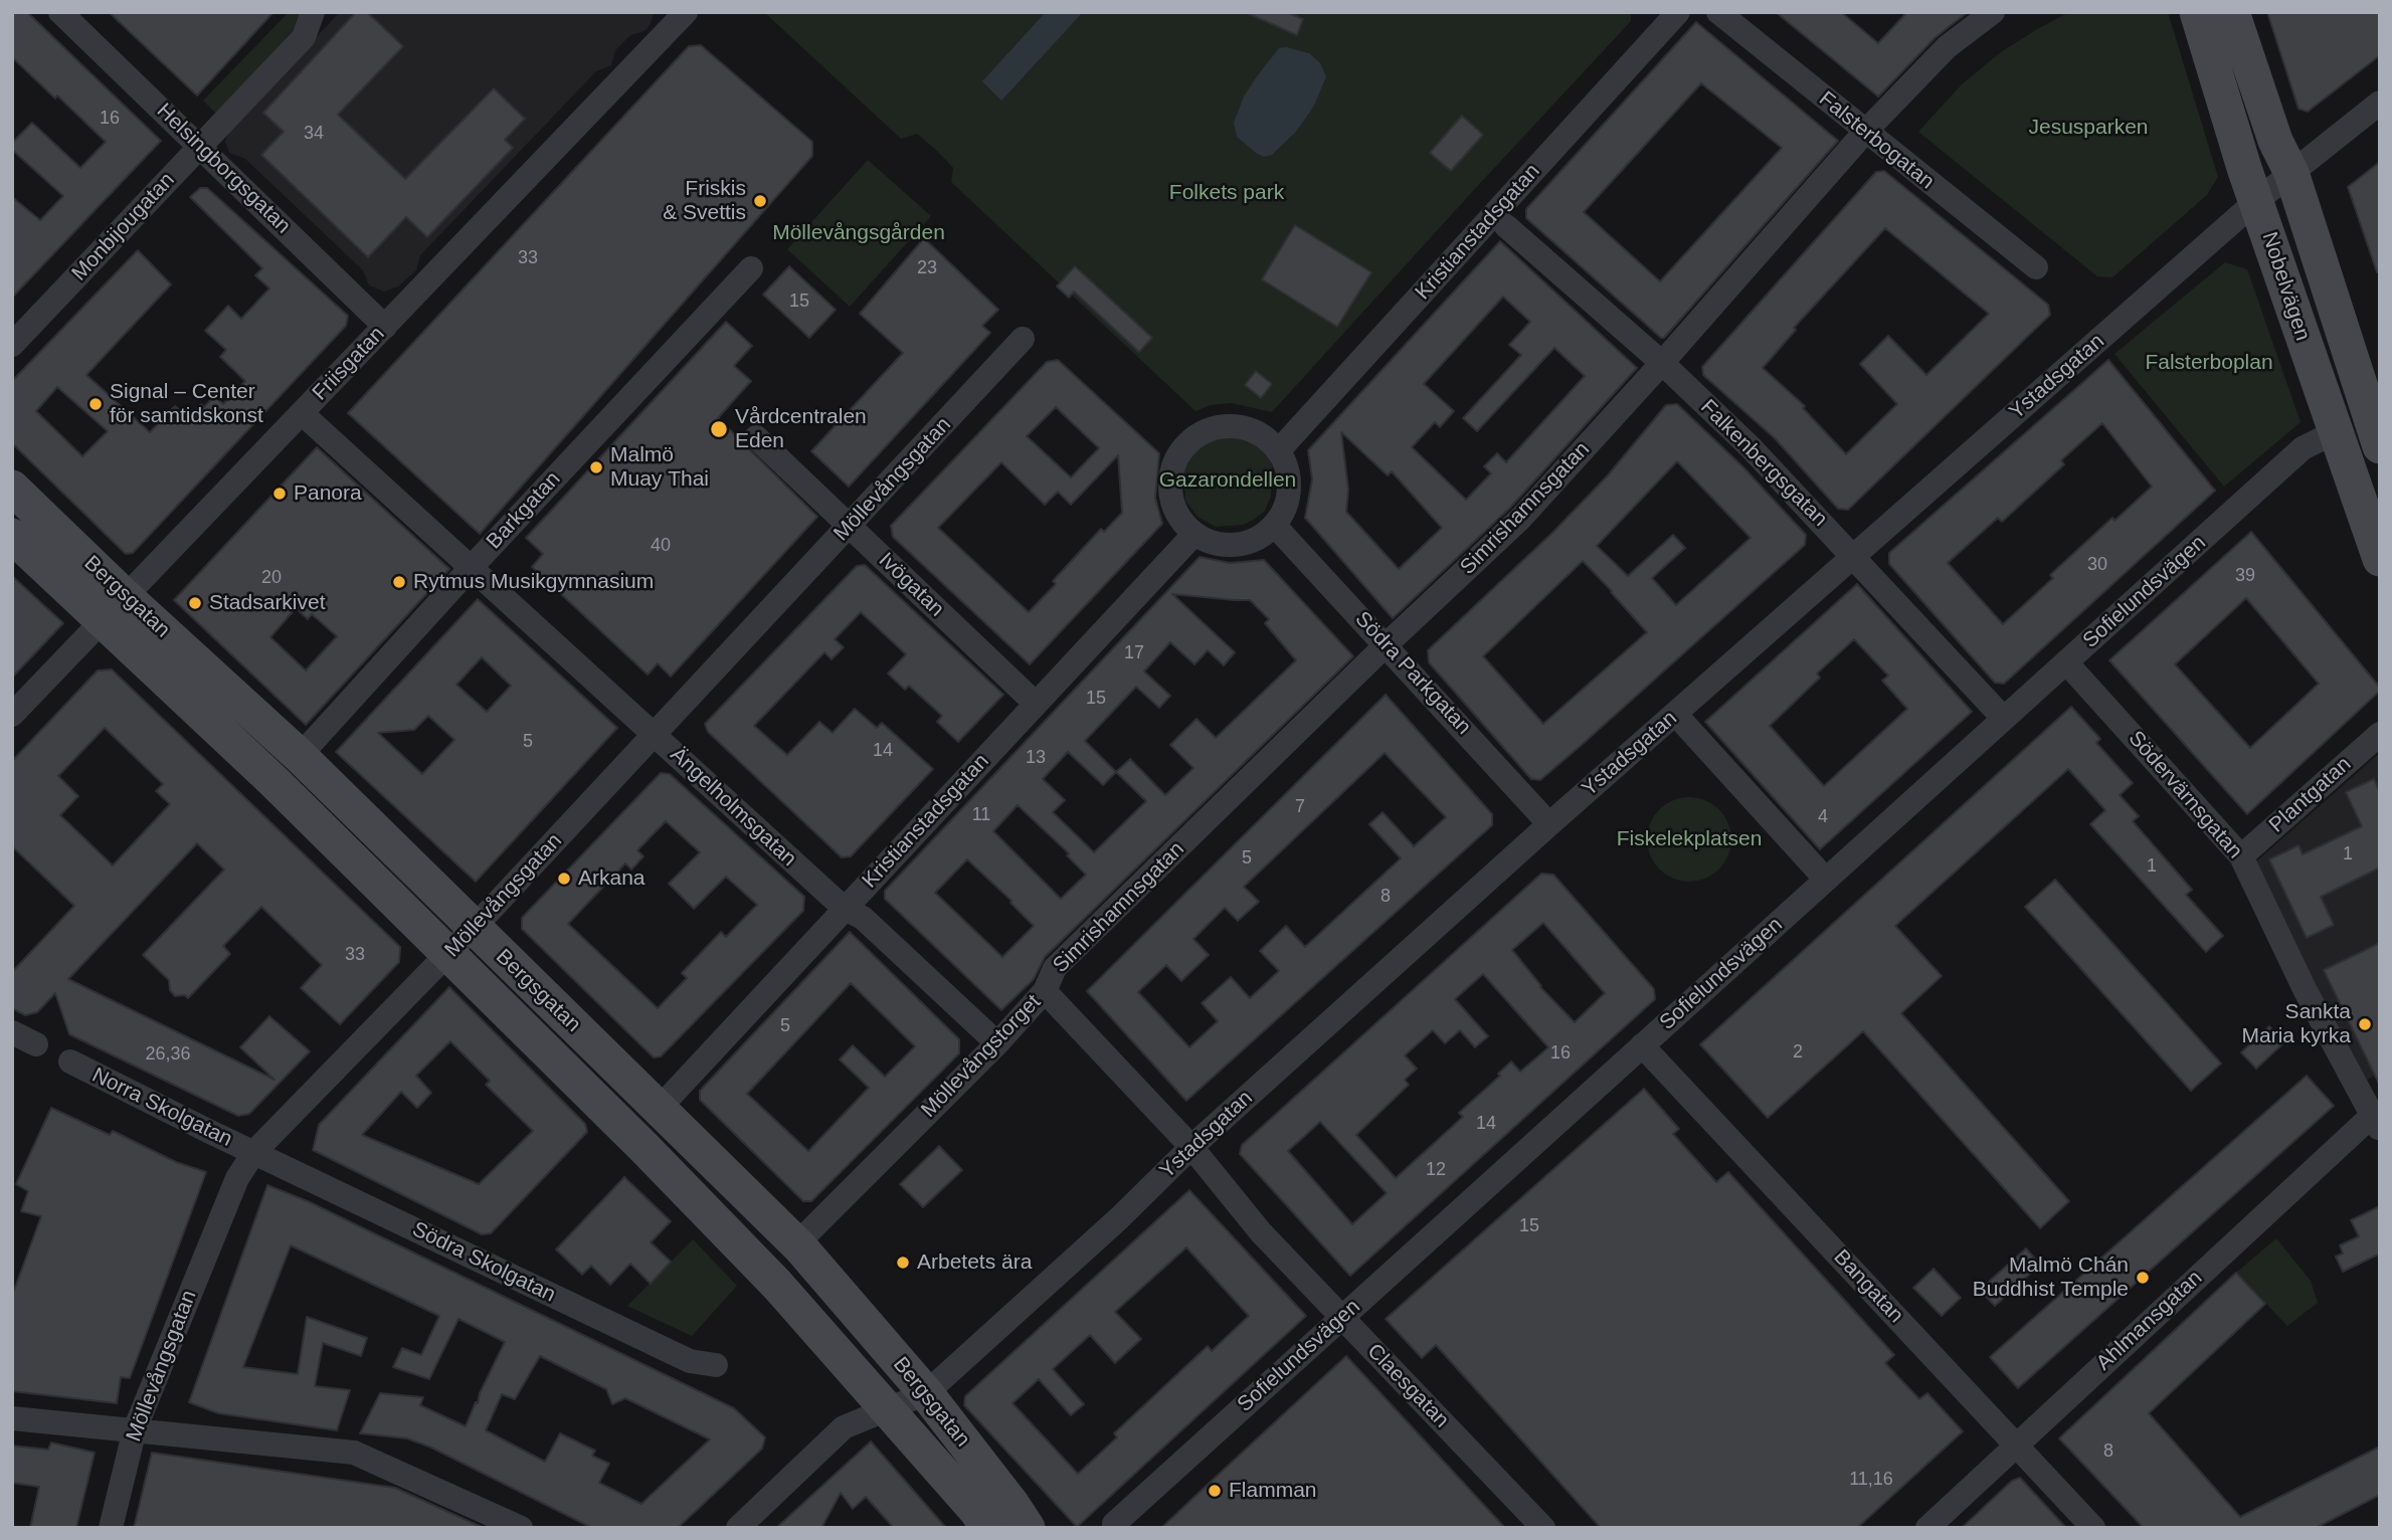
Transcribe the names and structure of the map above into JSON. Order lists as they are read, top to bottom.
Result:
{
  "streets": {
    "street": [
      "Falsterbogatan",
      "Helsingborgsgatan",
      "Monbijougatan",
      "Kristianstadsgatan",
      "Nobelvägen",
      "Friisgatan",
      "Ystadsgatan",
      "Falkenbergsgatan",
      "Möllevångsgatan",
      "Simrishamnsgatan",
      "Barkgatan",
      "Ivögatan",
      "Sofielundsvägen",
      "Bergsgatan",
      "Södra Parkgatan",
      "Södervärnsgatan",
      "Plantgatan",
      "Ängelholmsgatan",
      "Möllevångstorget",
      "Norra Skolgatan",
      "Södra Skolgatan",
      "Bangatan",
      "Ahlmansgatan",
      "Claesgatan"
    ]
  },
  "crossings": [
    ["Falsterbogatan", "Simrishamnsgatan"],
    ["Helsingborgsgatan", "Monbijougatan"],
    ["Helsingborgsgatan", "Friisgatan"],
    ["Kristianstadsgatan", "Ivögatan"],
    ["Kristianstadsgatan", "Bergsgatan"],
    ["Kristianstadsgatan", "Södra Parkgatan"],
    ["Kristianstadsgatan", "Ängelholmsgatan"],
    ["Nobelvägen", "Ystadsgatan"],
    ["Nobelvägen", "Sofielundsvägen"],
    ["Friisgatan", "Bergsgatan"],
    ["Friisgatan", "Ängelholmsgatan"],
    ["Ystadsgatan", "Falkenbergsgatan"],
    ["Ystadsgatan", "Bergsgatan"],
    ["Ystadsgatan", "Södra Parkgatan"],
    ["Ystadsgatan", "Möllevångstorget"],
    ["Ystadsgatan", "Claesgatan"],
    ["Falkenbergsgatan", "Simrishamnsgatan"],
    ["Falkenbergsgatan", "Sofielundsvägen"],
    ["Möllevångsgatan", "Ivögatan"],
    ["Möllevångsgatan", "Bergsgatan"],
    ["Möllevångsgatan", "Ängelholmsgatan"],
    ["Möllevångsgatan", "Norra Skolgatan"],
    ["Möllevångsgatan", "Södra Skolgatan"],
    ["Simrishamnsgatan", "Södra Parkgatan"],
    ["Simrishamnsgatan", "Möllevångstorget"],
    ["Barkgatan", "Bergsgatan"],
    ["Barkgatan", "Ängelholmsgatan"],
    ["Sofielundsvägen", "Södervärnsgatan"],
    ["Sofielundsvägen", "Bangatan"],
    ["Sofielundsvägen", "Claesgatan"],
    ["Bergsgatan", "Möllevångstorget"],
    ["Södervärnsgatan", "Plantgatan"],
    ["Södervärnsgatan", "Ahlmansgatan"],
    ["Ängelholmsgatan", "Möllevångstorget"],
    ["Möllevångstorget", "Claesgatan"],
    ["Norra Skolgatan", "Södra Skolgatan"],
    ["Bangatan", "Ahlmansgatan"]
  ],
  "parks": [
    "Jesusparken",
    "Folkets park",
    "Möllevångsgården",
    "Falsterboplan",
    "Gazarondellen",
    "Fiskelekplatsen"
  ],
  "places": [
    "Friskis & Svettis",
    "Signal – Center för samtidskonst",
    "Vårdcentralen Eden",
    "Malmö Muay Thai",
    "Panora",
    "Rytmus Musikgymnasium",
    "Stadsarkivet",
    "Arkana",
    "Sankta Maria kyrka",
    "Arbetets ära",
    "Malmö Chán Buddhist Temple",
    "Flamman"
  ],
  "house_numbers": [
    "16",
    "34",
    "33",
    "23",
    "15",
    "40",
    "30",
    "39",
    "20",
    "17",
    "15",
    "5",
    "14",
    "13",
    "7",
    "11",
    "4",
    "1",
    "5",
    "1",
    "8",
    "33",
    "5",
    "2",
    "16",
    "26,36",
    "14",
    "12",
    "15",
    "8",
    "11,16"
  ]
}
